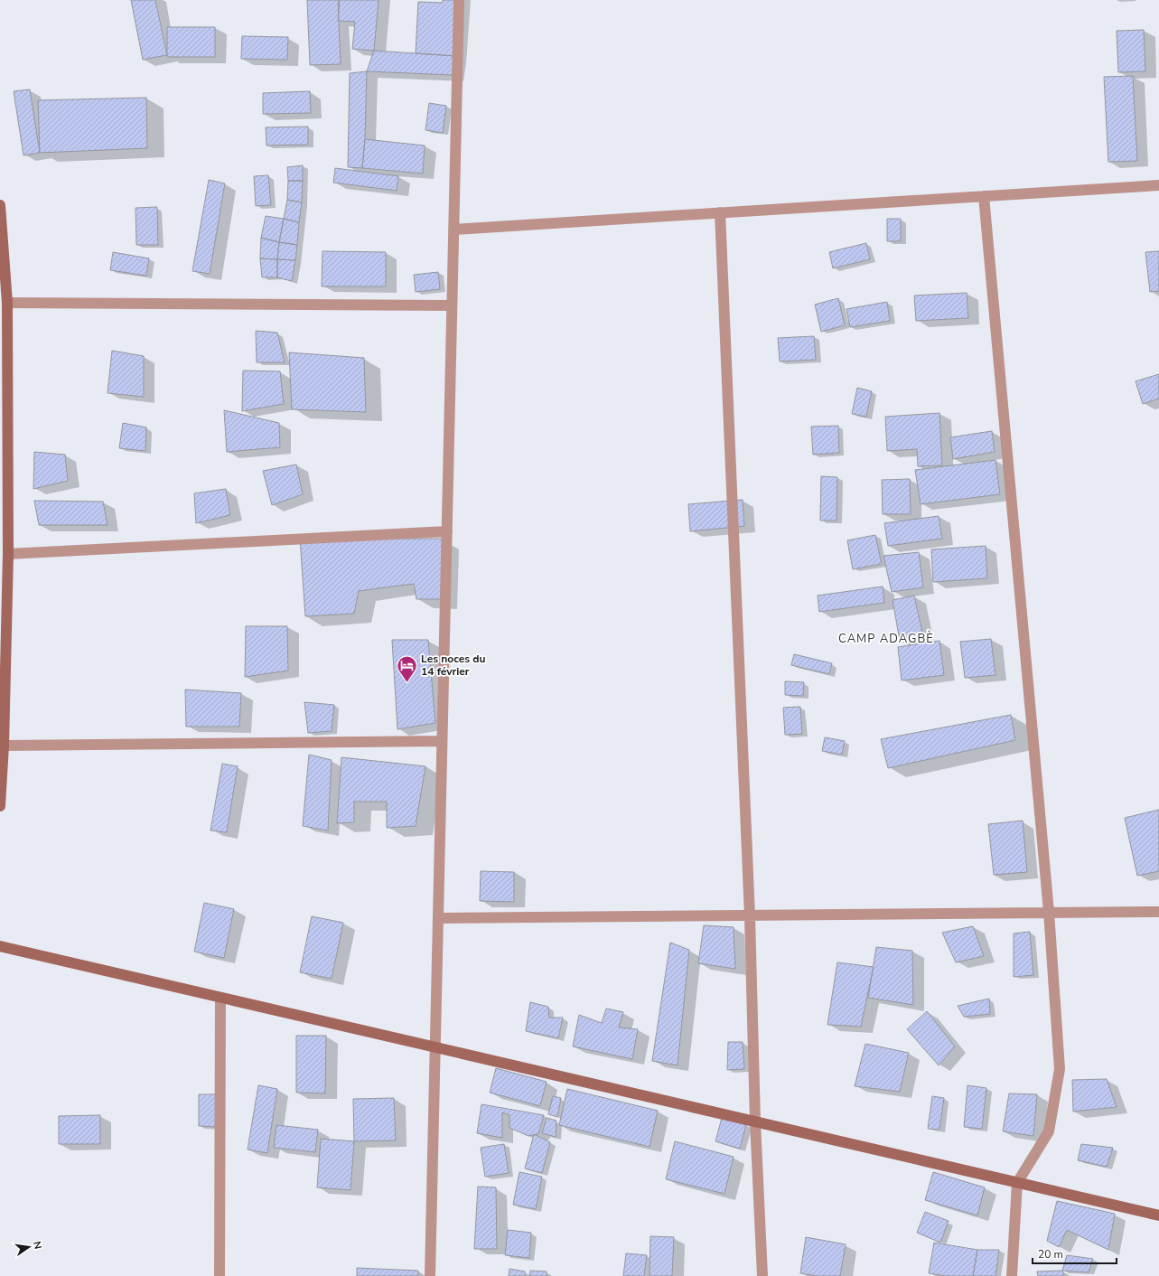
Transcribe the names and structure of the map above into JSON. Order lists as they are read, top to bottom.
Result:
{
  "districts": ["CAMP ADAGBÈ"],
  "places": {
    "hotel": ["Les noces du 14 février"]
  },
  "scale_bar": "20 m",
  "north": "right"
}
